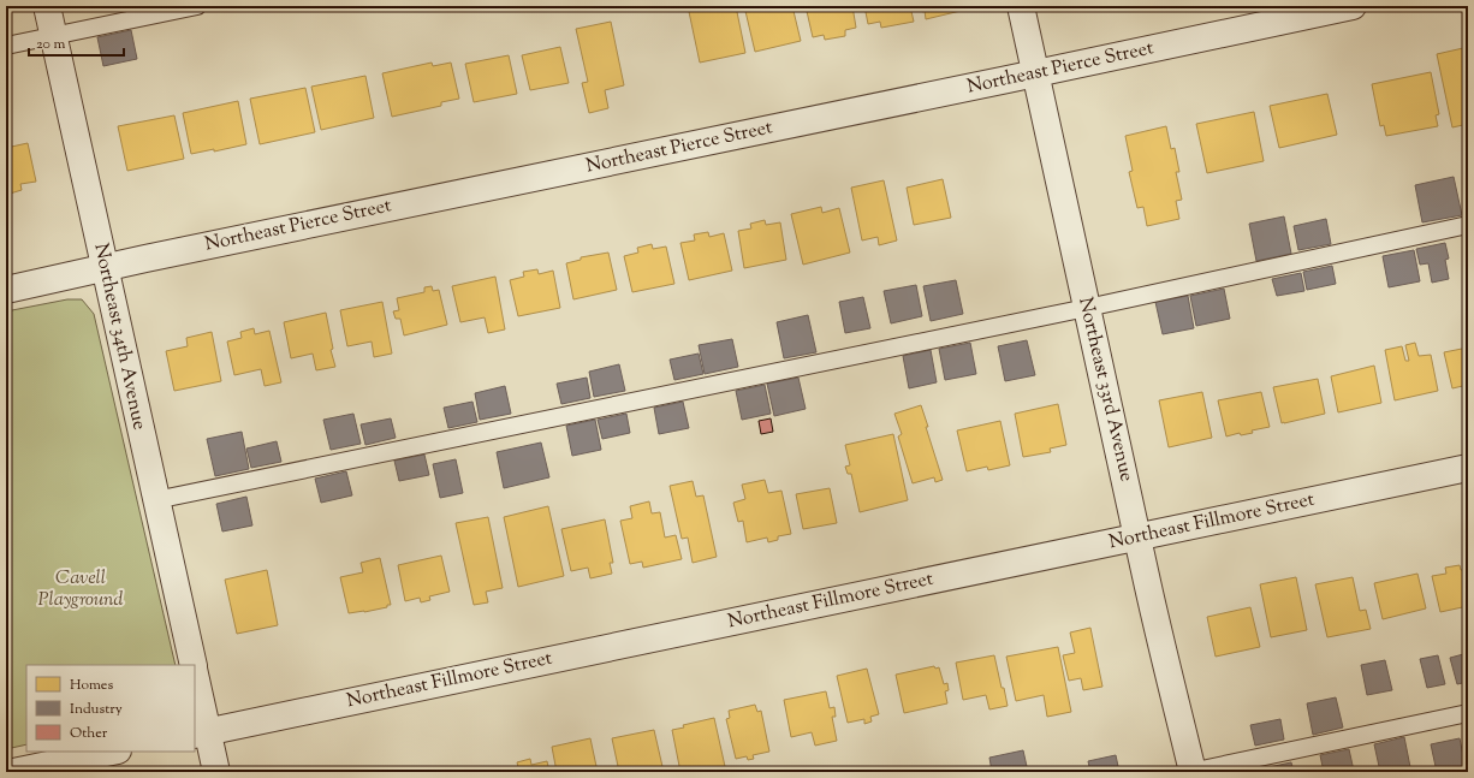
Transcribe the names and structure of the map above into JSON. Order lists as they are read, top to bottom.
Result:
{
  "streets": {
    "street": [
      "Northeast Pierce Street",
      "Northeast 34th Avenue",
      "Northeast 33rd Avenue",
      "Northeast Fillmore Street"
    ]
  },
  "crossings": [
    ["Northeast Pierce Street", "Northeast 34th Avenue"],
    ["Northeast Pierce Street", "Northeast 33rd Avenue"],
    ["Northeast 34th Avenue", "Northeast Fillmore Street"],
    ["Northeast 33rd Avenue", "Northeast Fillmore Street"]
  ],
  "parks": ["Cavell Playground"],
  "legend": ["Homes", "Industry", "Other"],
  "scale_bar": "20 m"
}
